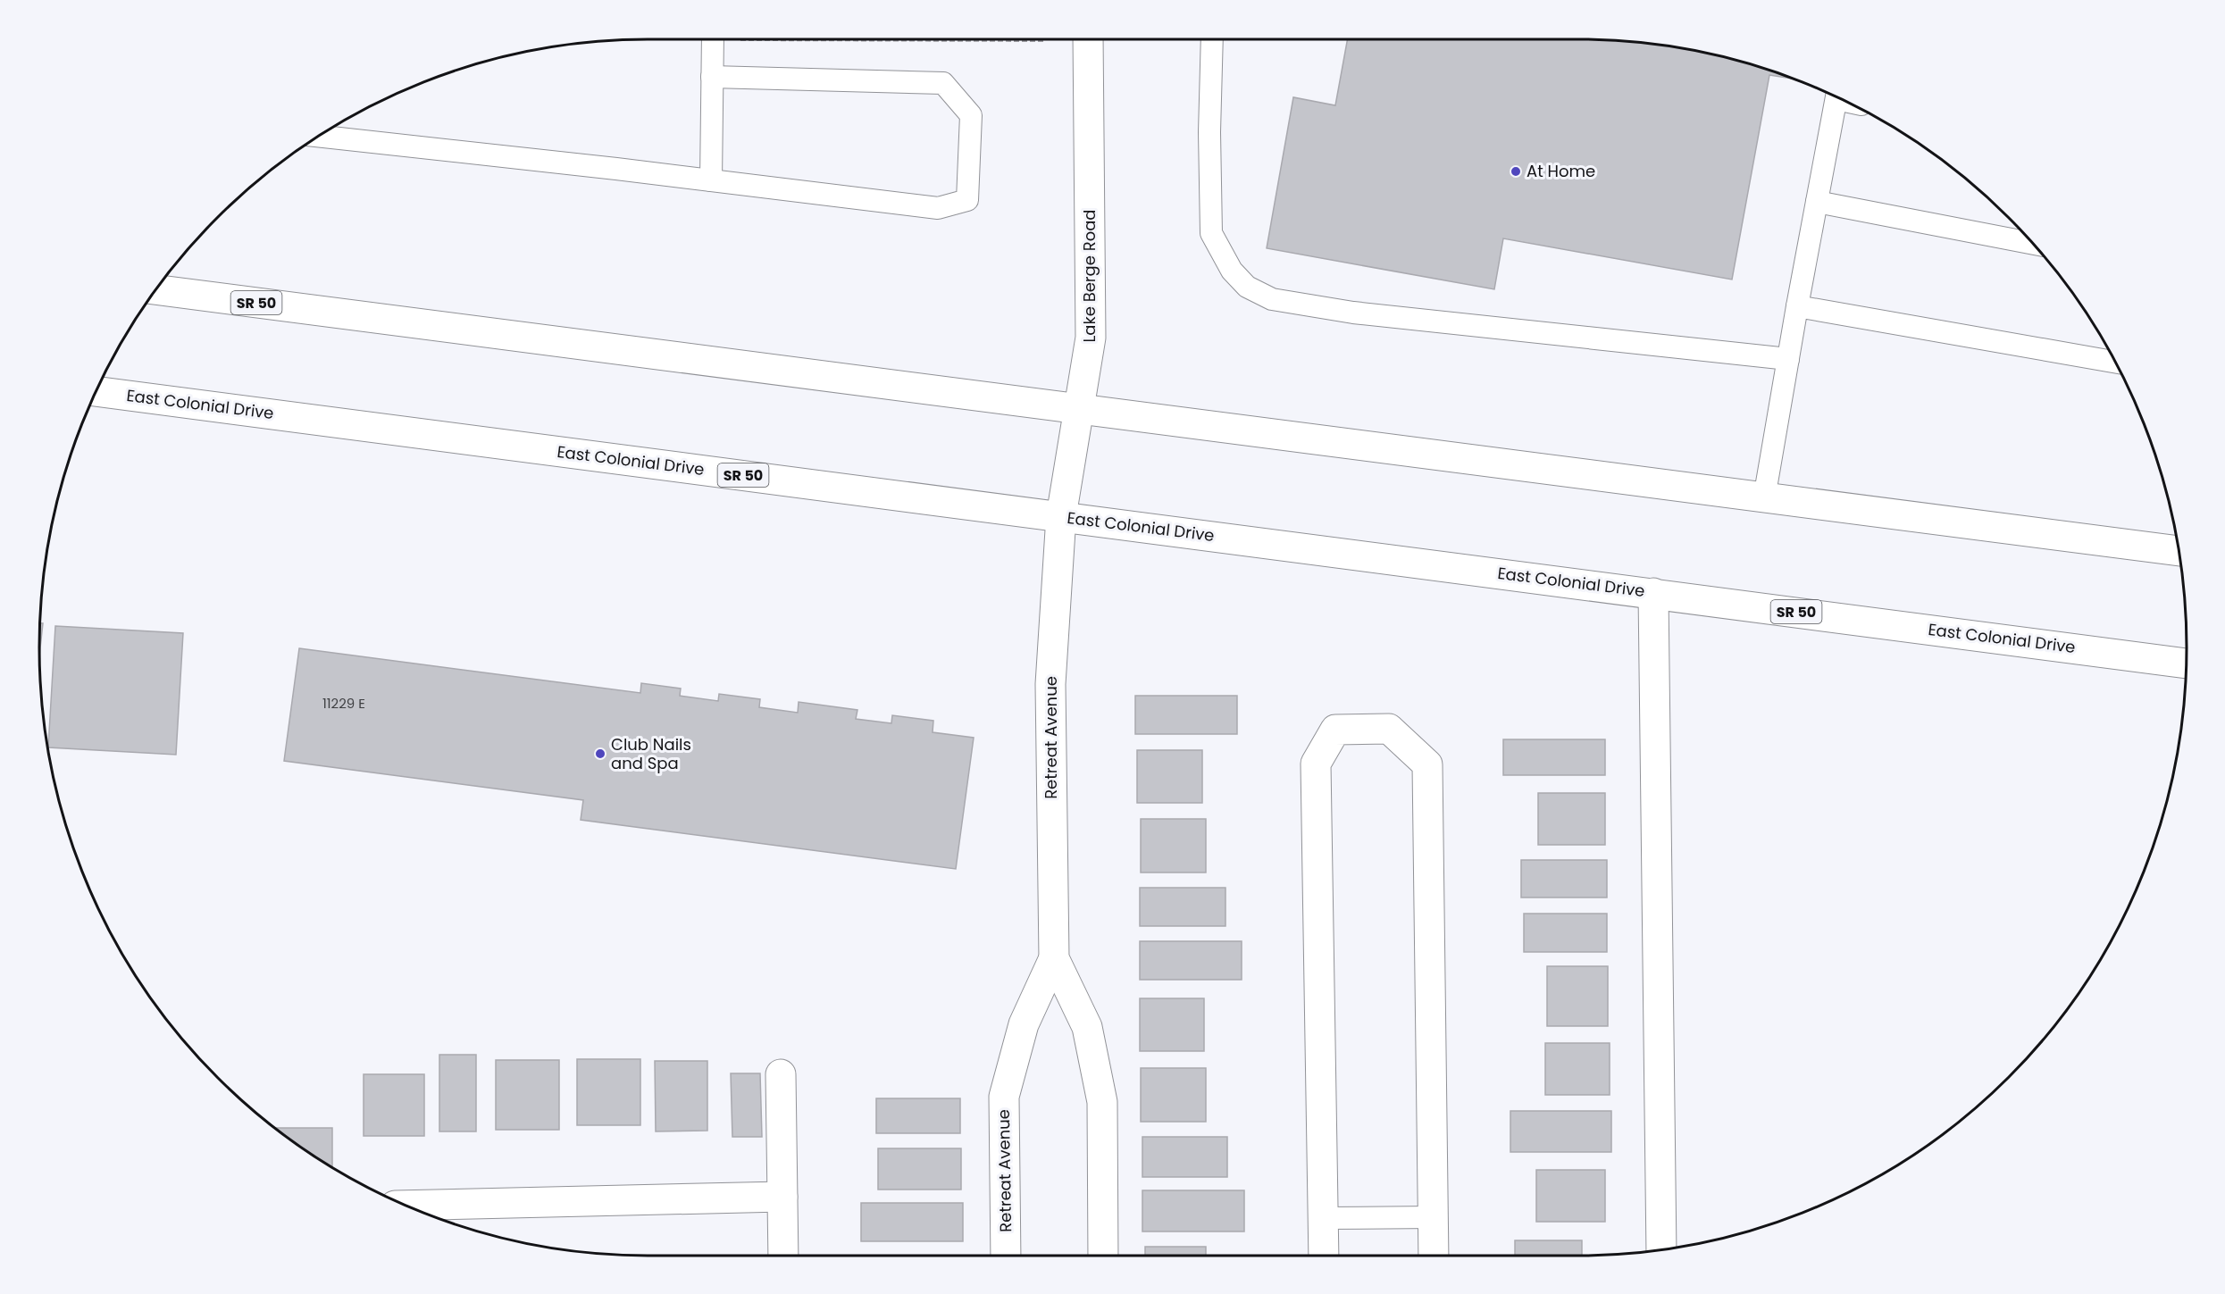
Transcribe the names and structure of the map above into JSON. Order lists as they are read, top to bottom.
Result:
{
  "streets": {
    "main road": [
      "Lake Berge Road",
      "SR 50",
      "East Colonial Drive",
      "Retreat Avenue"
    ]
  },
  "crossings": [
    ["Lake Berge Road", "SR 50"],
    ["Lake Berge Road", "East Colonial Drive"],
    ["Lake Berge Road", "Retreat Avenue"],
    ["East Colonial Drive", "Retreat Avenue"]
  ],
  "places": ["At Home", "Club Nails and Spa"],
  "house_numbers": ["11229 E"]
}
